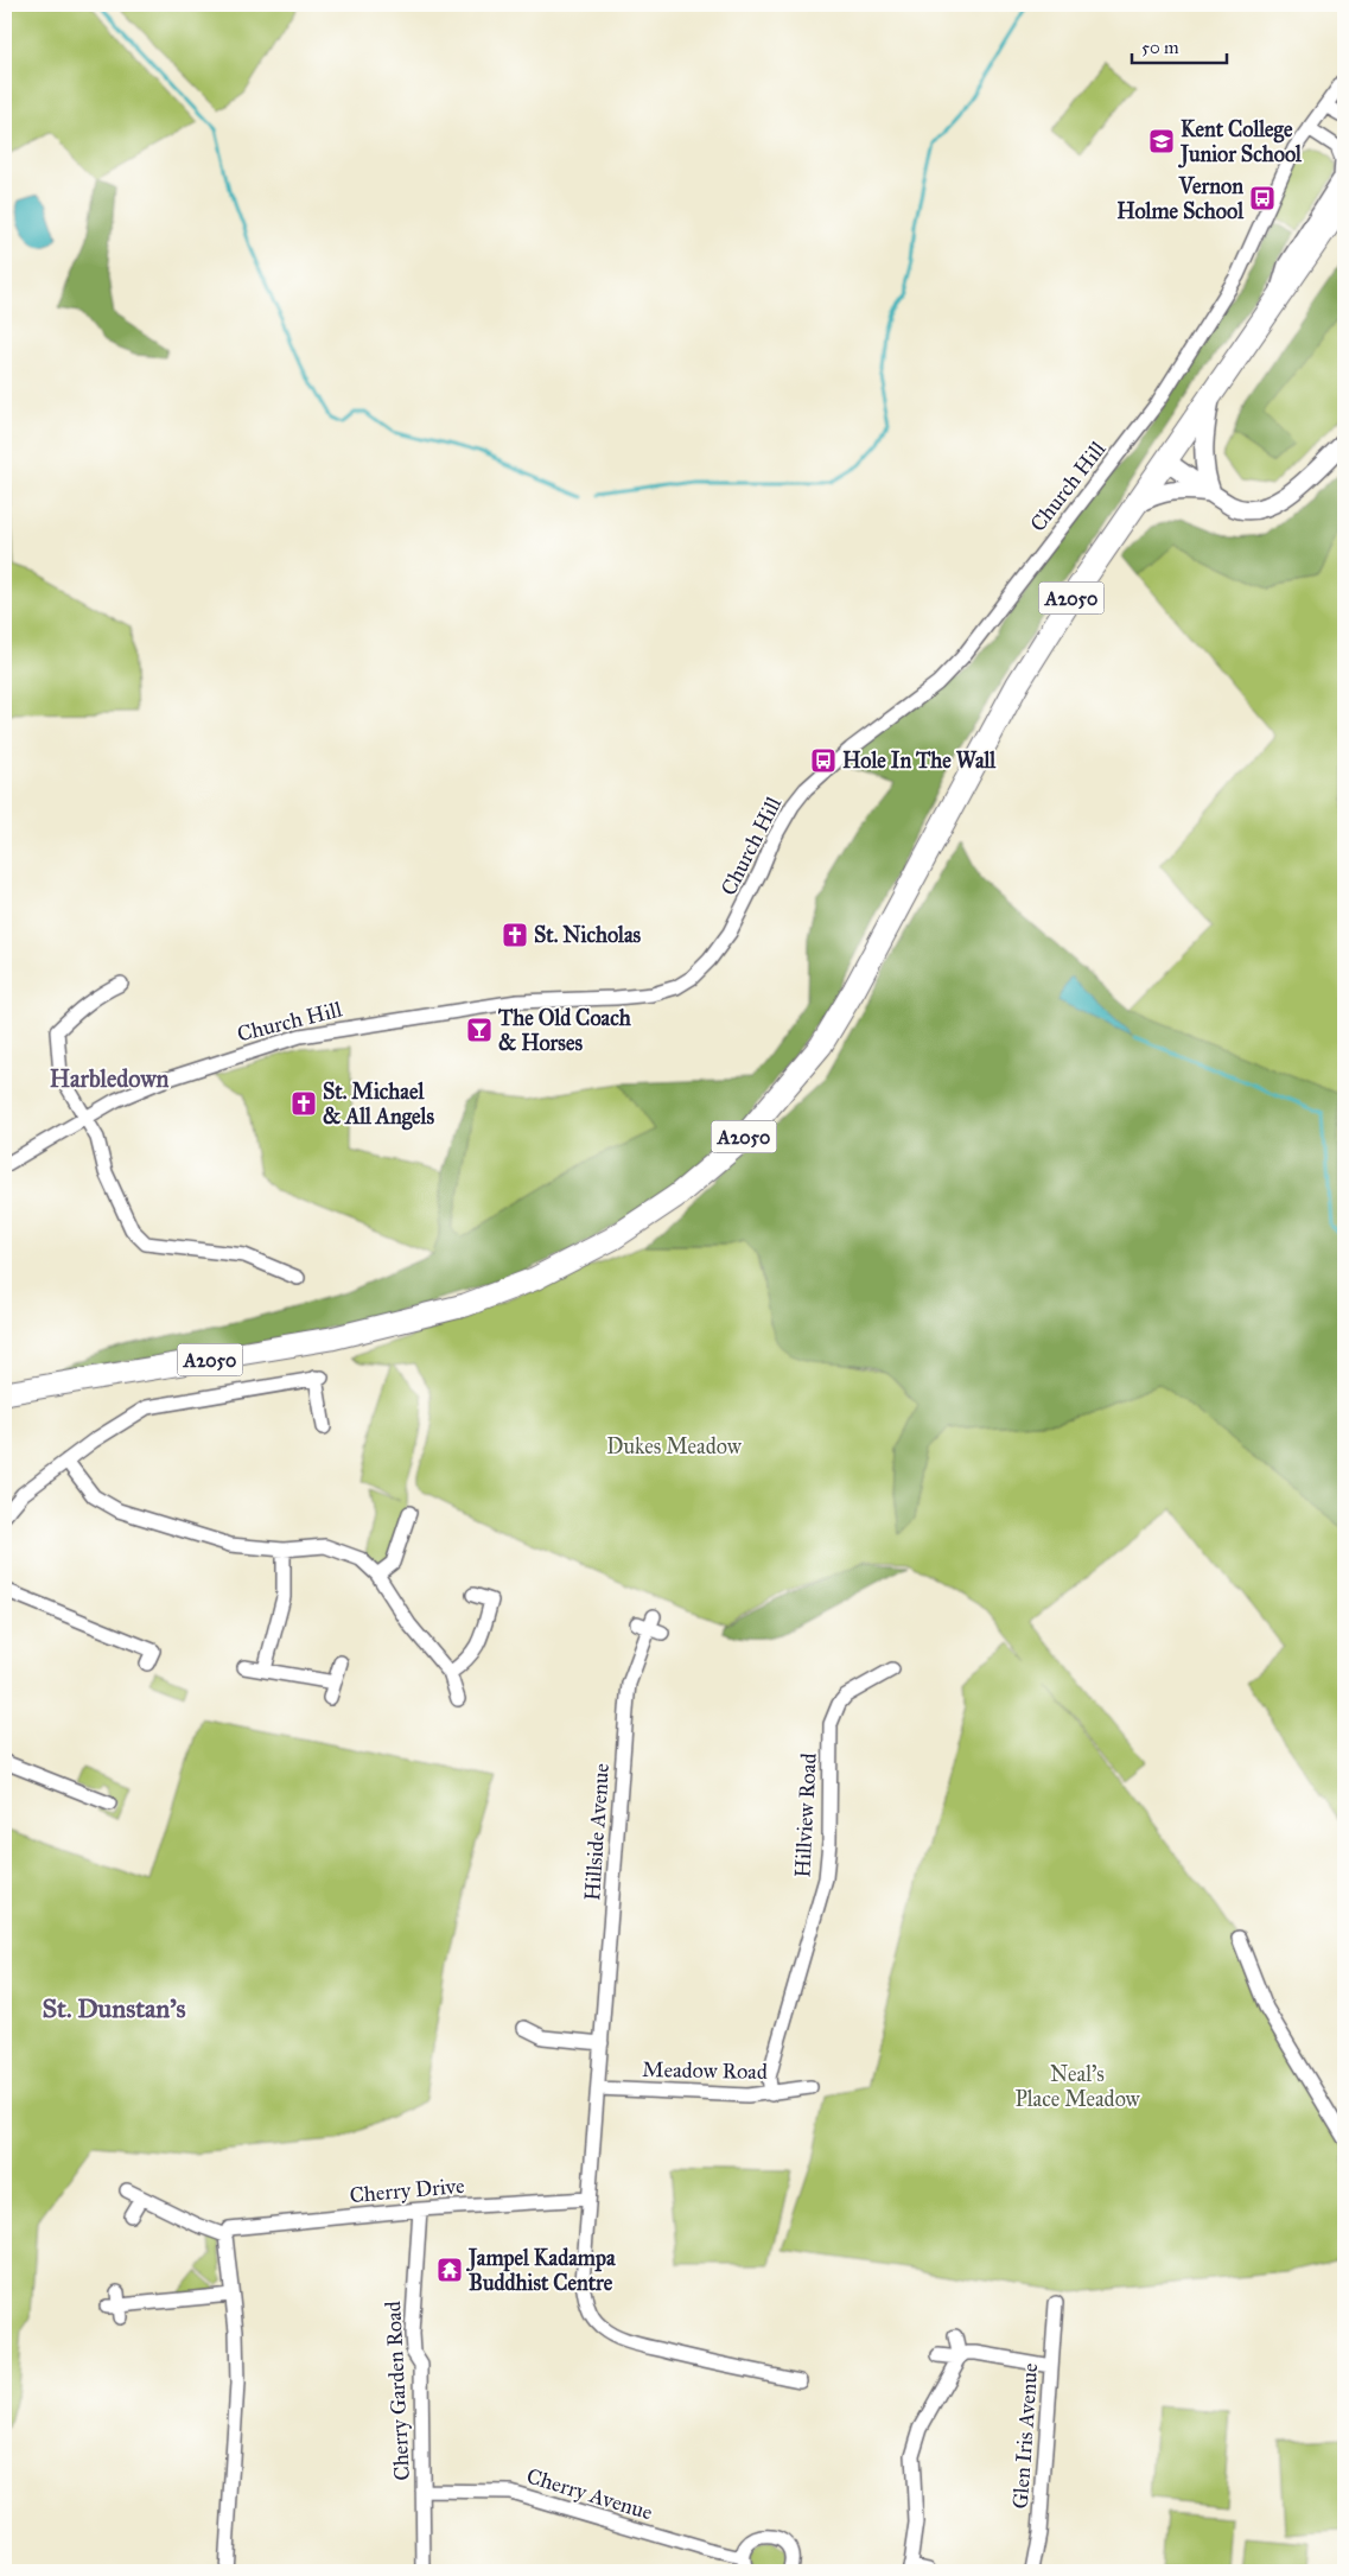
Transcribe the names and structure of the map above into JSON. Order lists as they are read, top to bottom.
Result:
{
  "streets": {
    "main road": ["A2050"],
    "street": [
      "Church Hill",
      "Hillview Road",
      "Hillside Avenue",
      "Meadow Road",
      "Cherry Drive",
      "Cherry Garden Road",
      "Glen Iris Avenue",
      "Cherry Avenue"
    ]
  },
  "crossings": [
    ["Hillview Road", "Meadow Road"],
    ["Hillside Avenue", "Meadow Road"],
    ["Hillside Avenue", "Cherry Drive"],
    ["Cherry Drive", "Cherry Garden Road"],
    ["Cherry Garden Road", "Cherry Avenue"]
  ],
  "districts": ["Harbledown", "St. Dunstan's"],
  "parks": ["Dukes Meadow", "Neal's Place Meadow"],
  "places": {
    "school or university": ["Kent College Junior School"],
    "bus stop": ["Vernon Holme School", "Hole In The Wall"],
    "church": ["St. Nicholas", "St. Michael & All Angels"],
    "bar": ["The Old Coach & Horses"],
    "temple": ["Jampel Kadampa Buddhist Centre"]
  },
  "scale_bar": "50 m"
}
